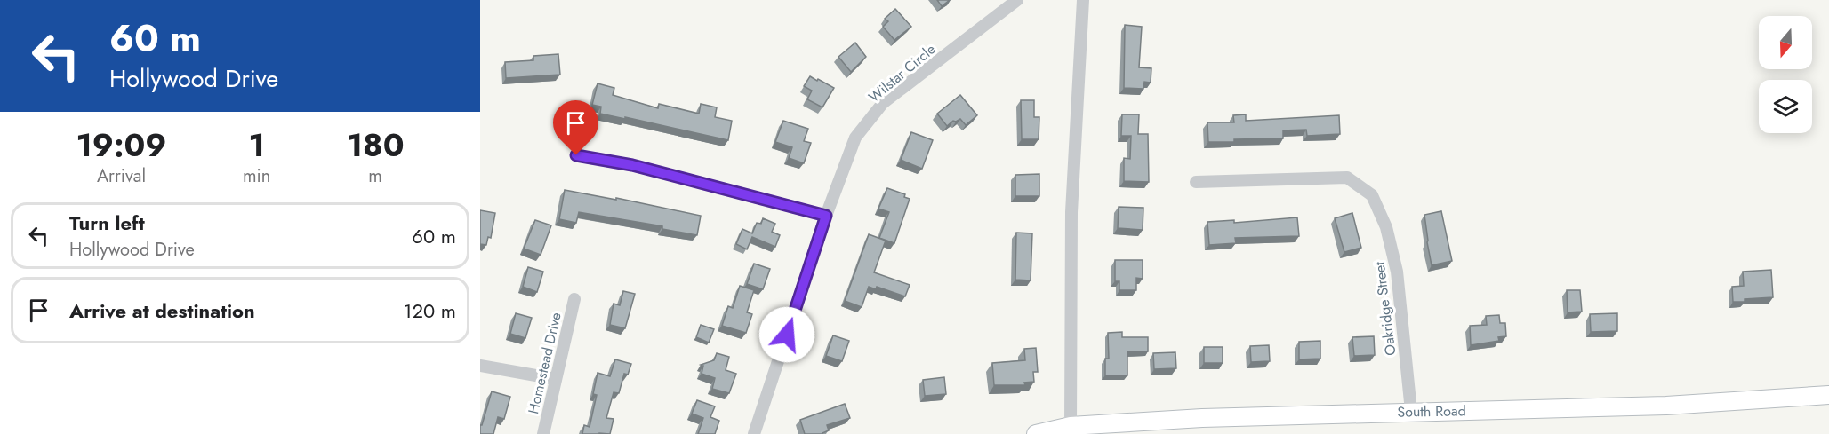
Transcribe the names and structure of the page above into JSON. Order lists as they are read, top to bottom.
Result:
{
  "streets": {
    "main road": ["South Road"],
    "street": ["Wilstar Circle", "Oakridge Street", "Homestead Drive"]
  },
  "crossings": [
    ["Oakridge Street", "South Road"]
  ],
  "north": "bottom",
  "page": {
    "turn": ["60 m", "Hollywood Drive"],
    "eta": [
      "19:09",
      "Arrival",
      "1",
      "min",
      "180",
      "m"
    ],
    "list": [
      {
        "name": "Turn left",
        "note": "Hollywood Drive",
        "value": "60 m"
      },
      {
        "name": "Arrive at destination",
        "value": "120 m"
      }
    ]
  }
}
